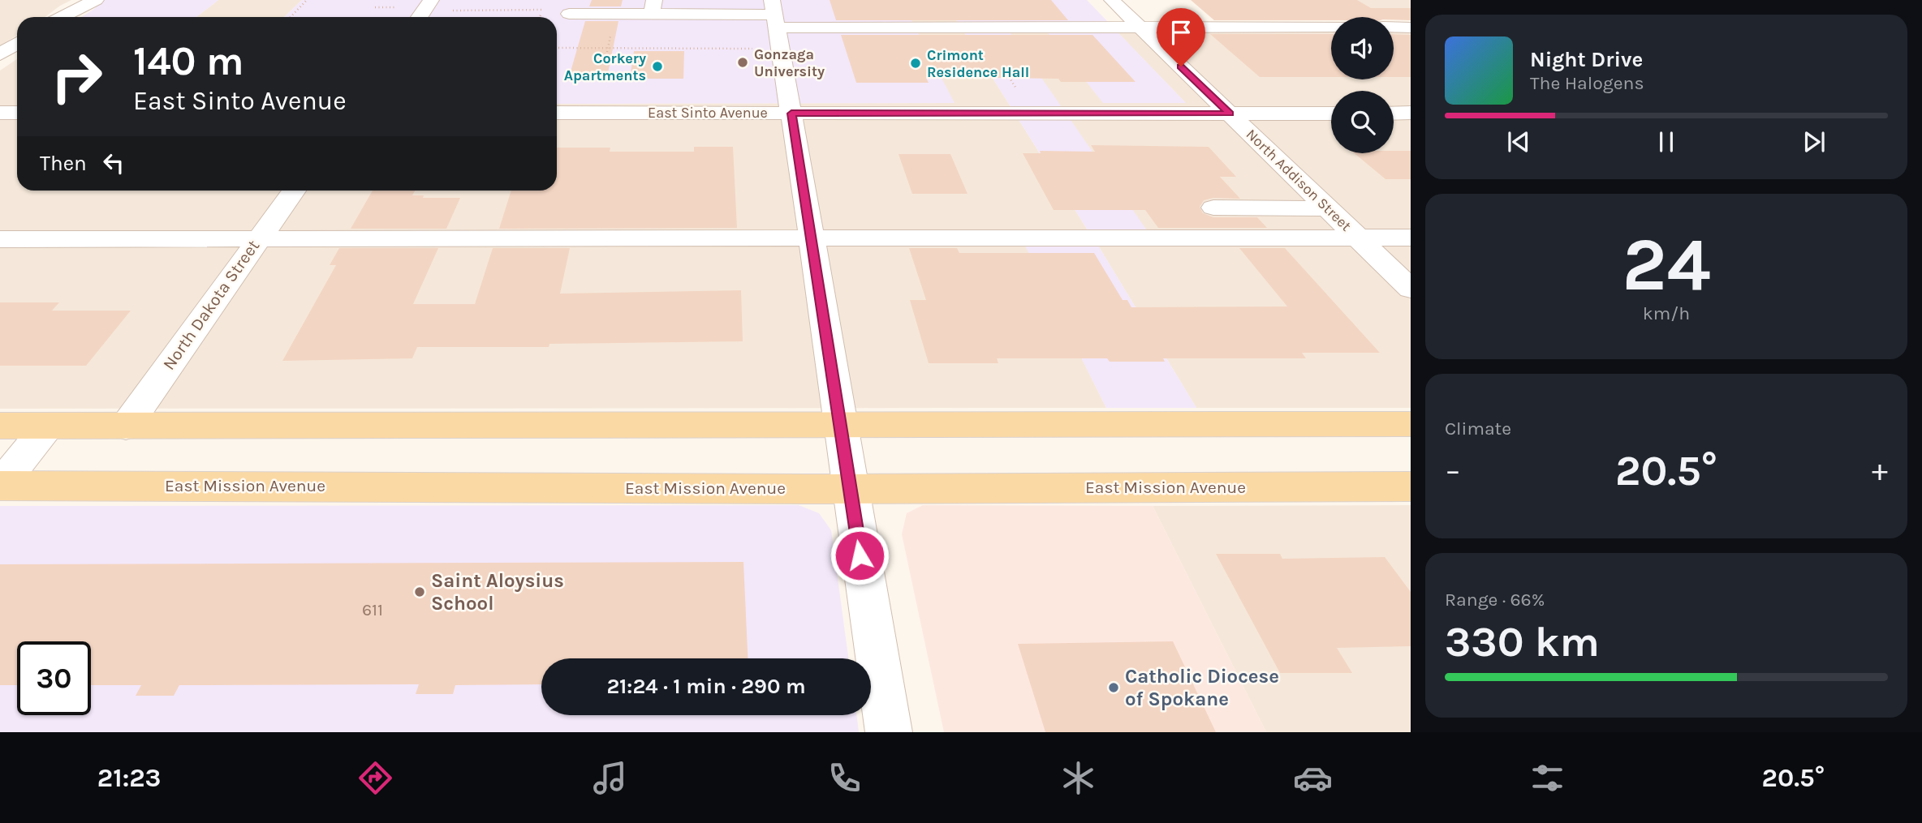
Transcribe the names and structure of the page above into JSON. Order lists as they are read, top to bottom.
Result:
{
  "streets": {
    "main road": ["East Mission Avenue"],
    "street": ["East Sinto Avenue", "North Addison Street", "North Dakota Street"]
  },
  "crossings": [
    ["East Sinto Avenue", "North Addison Street"]
  ],
  "places": [
    "Gonzaga University",
    "Crimont Residence Hall",
    "Corkery Apartments",
    "Saint Aloysius School",
    "Catholic Diocese of Spokane"
  ],
  "house_numbers": ["611"],
  "page": {
    "turn": ["140 m", "East Sinto Avenue"],
    "song": ["Night Drive", "The Halogens"],
    "then": "Then",
    "tile": [
      ["24", "km/h"],
      "Climate",
      ["Range · 66%", "330 km"]
    ],
    "heat": ["−", "20.5°", "+"],
    "limit": "30",
    "trip": "21:24 · 1 min · 290 m",
    "tabs": ["21:23", "20.5°"]
  }
}
